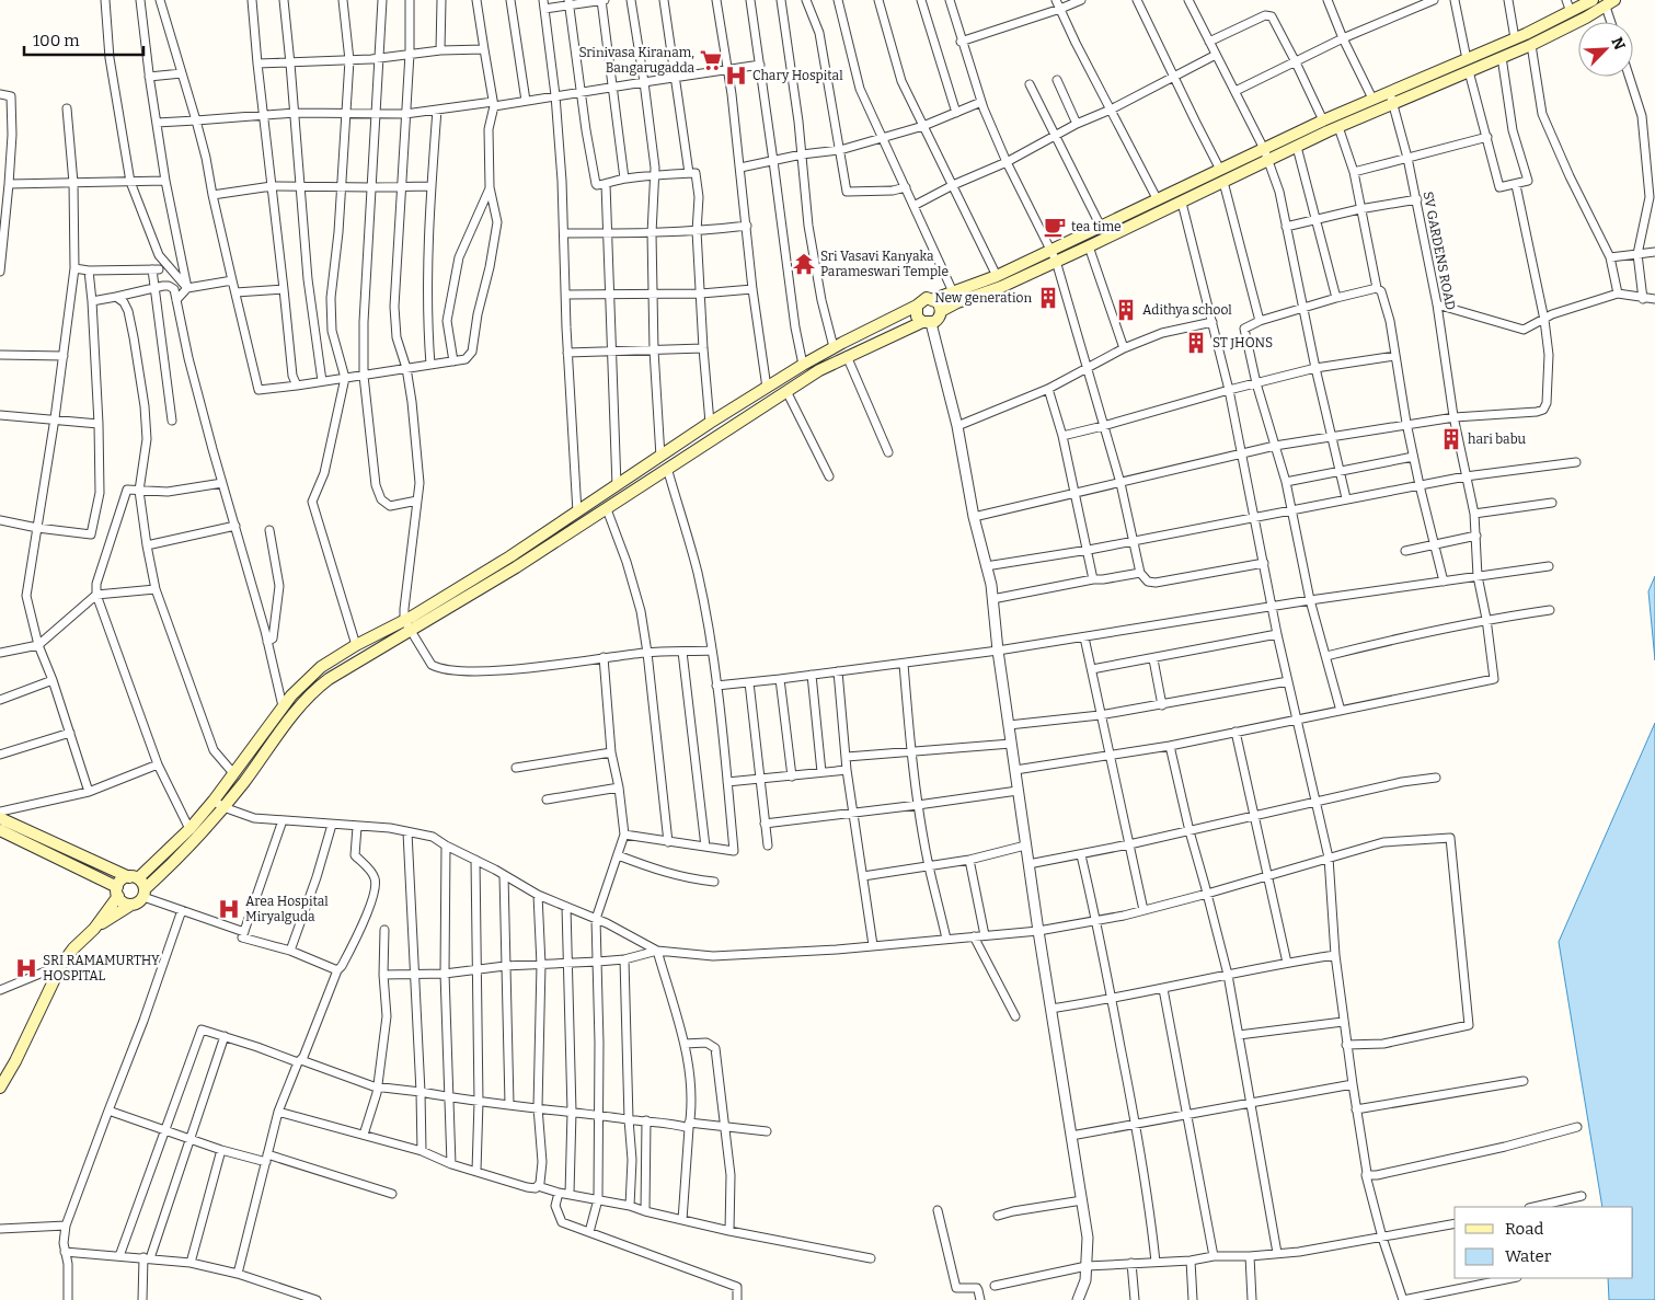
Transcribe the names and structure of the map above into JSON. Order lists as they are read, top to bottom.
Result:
{
  "streets": {
    "street": ["SV GARDENS ROAD"]
  },
  "places": {
    "supermarket": ["Srinivasa Kiranam, Bangarugadda"],
    "hospital": ["Chary Hospital", "Area Hospital Miryalguda", "SRI RAMAMURTHY HOSPITAL"],
    "cafe": ["tea time"],
    "temple": ["Sri Vasavi Kanyaka Parameswari Temple"],
    "building": [
      "New generation",
      "Adithya school",
      "ST JHONS",
      "hari babu"
    ]
  },
  "legend": ["Road", "Water"],
  "scale_bar": "100 m",
  "north": "top right"
}
